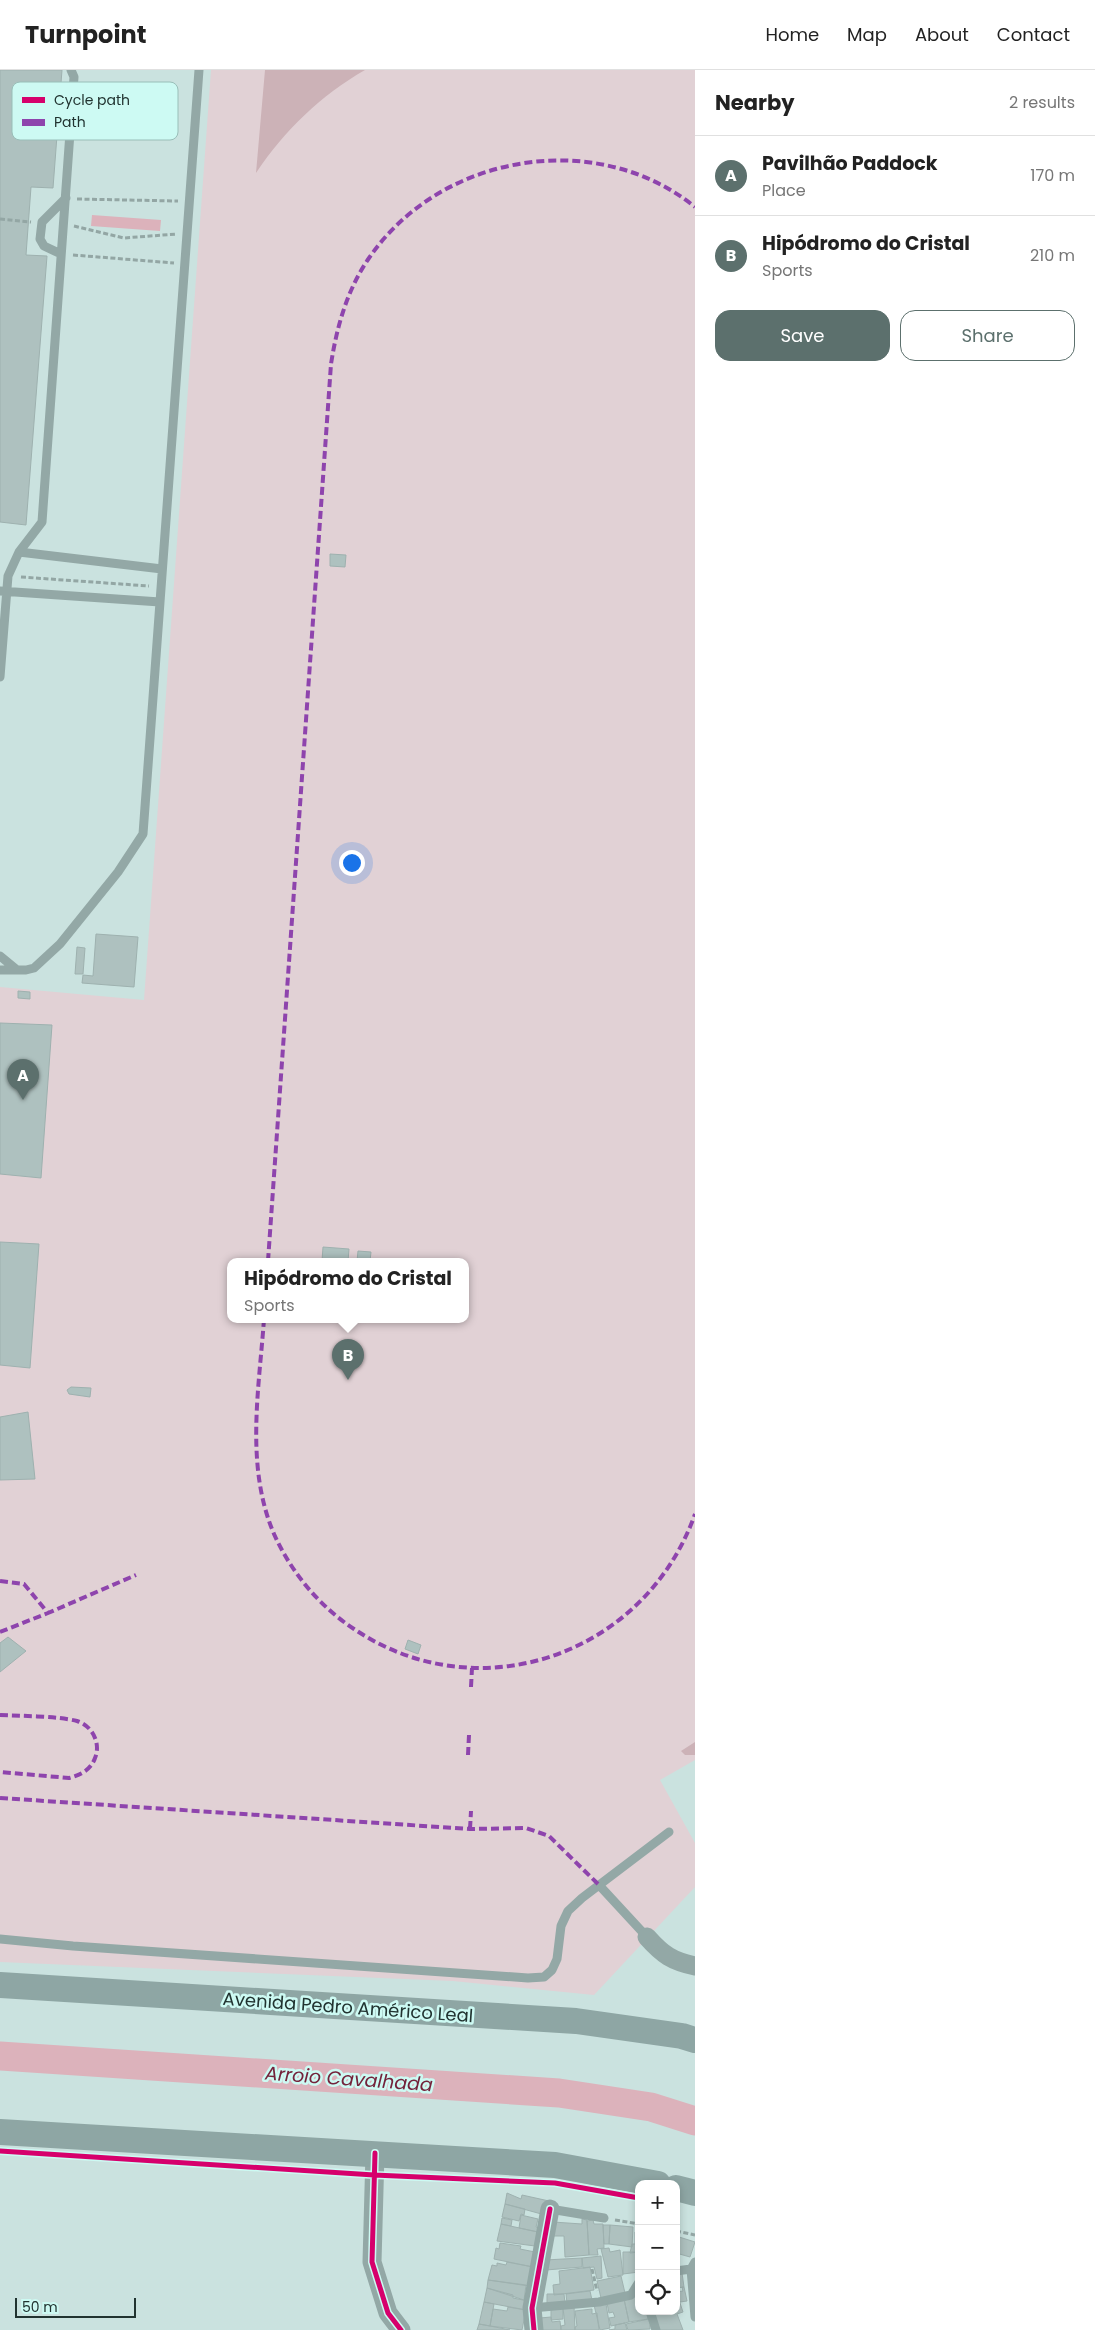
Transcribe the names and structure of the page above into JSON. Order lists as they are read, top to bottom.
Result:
{
  "streets": {
    "main road": ["Avenida Pedro Américo Leal"]
  },
  "water": ["Arroio Cavalhada"],
  "legend": ["Cycle path", "Path"],
  "scale_bar": "50 m",
  "page": {
    "header": "Turnpoint",
    "nav": [
      "Home",
      "Map",
      "About",
      "Contact"
    ],
    "heading": ["Nearby", "2 results"],
    "list": [
      {
        "mark": "A",
        "name": "Pavilhão Paddock",
        "note": "Place",
        "value": "170 m"
      },
      {
        "mark": "B",
        "name": "Hipódromo do Cristal",
        "note": "Sports",
        "value": "210 m"
      }
    ],
    "buttons": ["Save", "Share"],
    "pins": ["A", "B"],
    "popup": ["Hipódromo do Cristal", "Sports"],
    "map_buttons": ["+", "−"],
    "scale": "50 m"
  }
}
